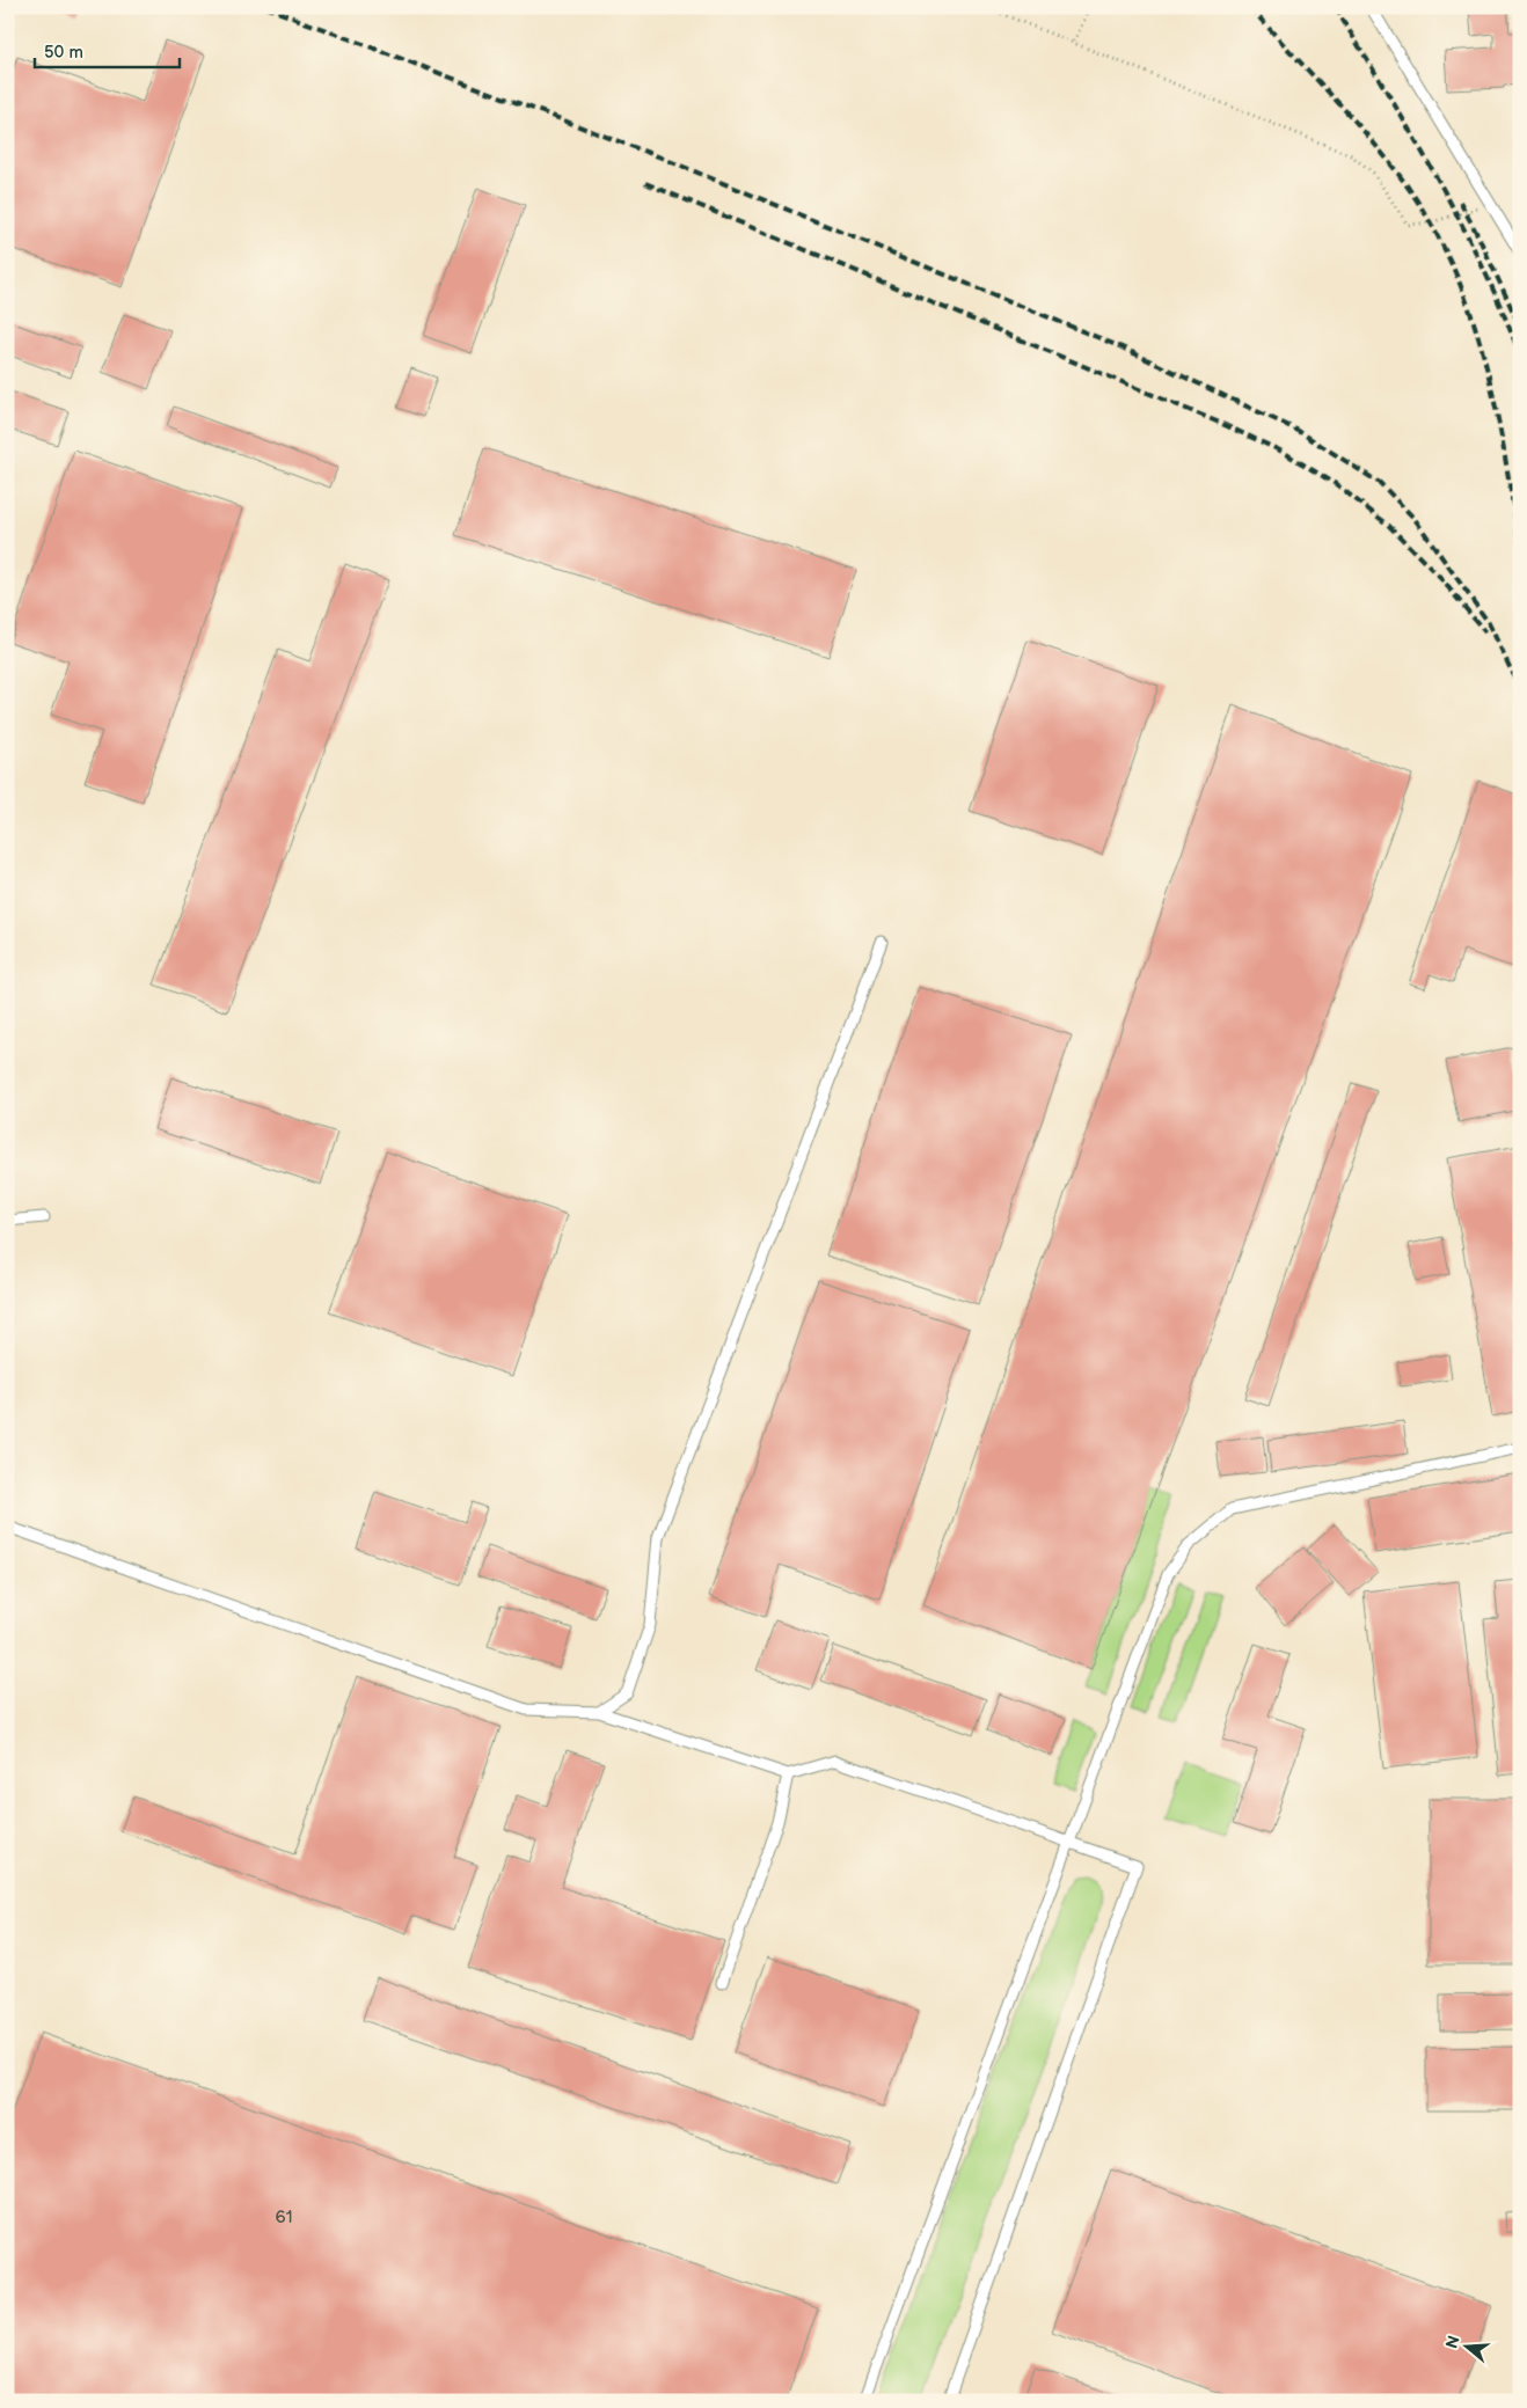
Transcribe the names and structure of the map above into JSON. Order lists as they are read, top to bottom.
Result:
{
  "house_numbers": ["61"],
  "scale_bar": "50 m",
  "north": "left"
}
